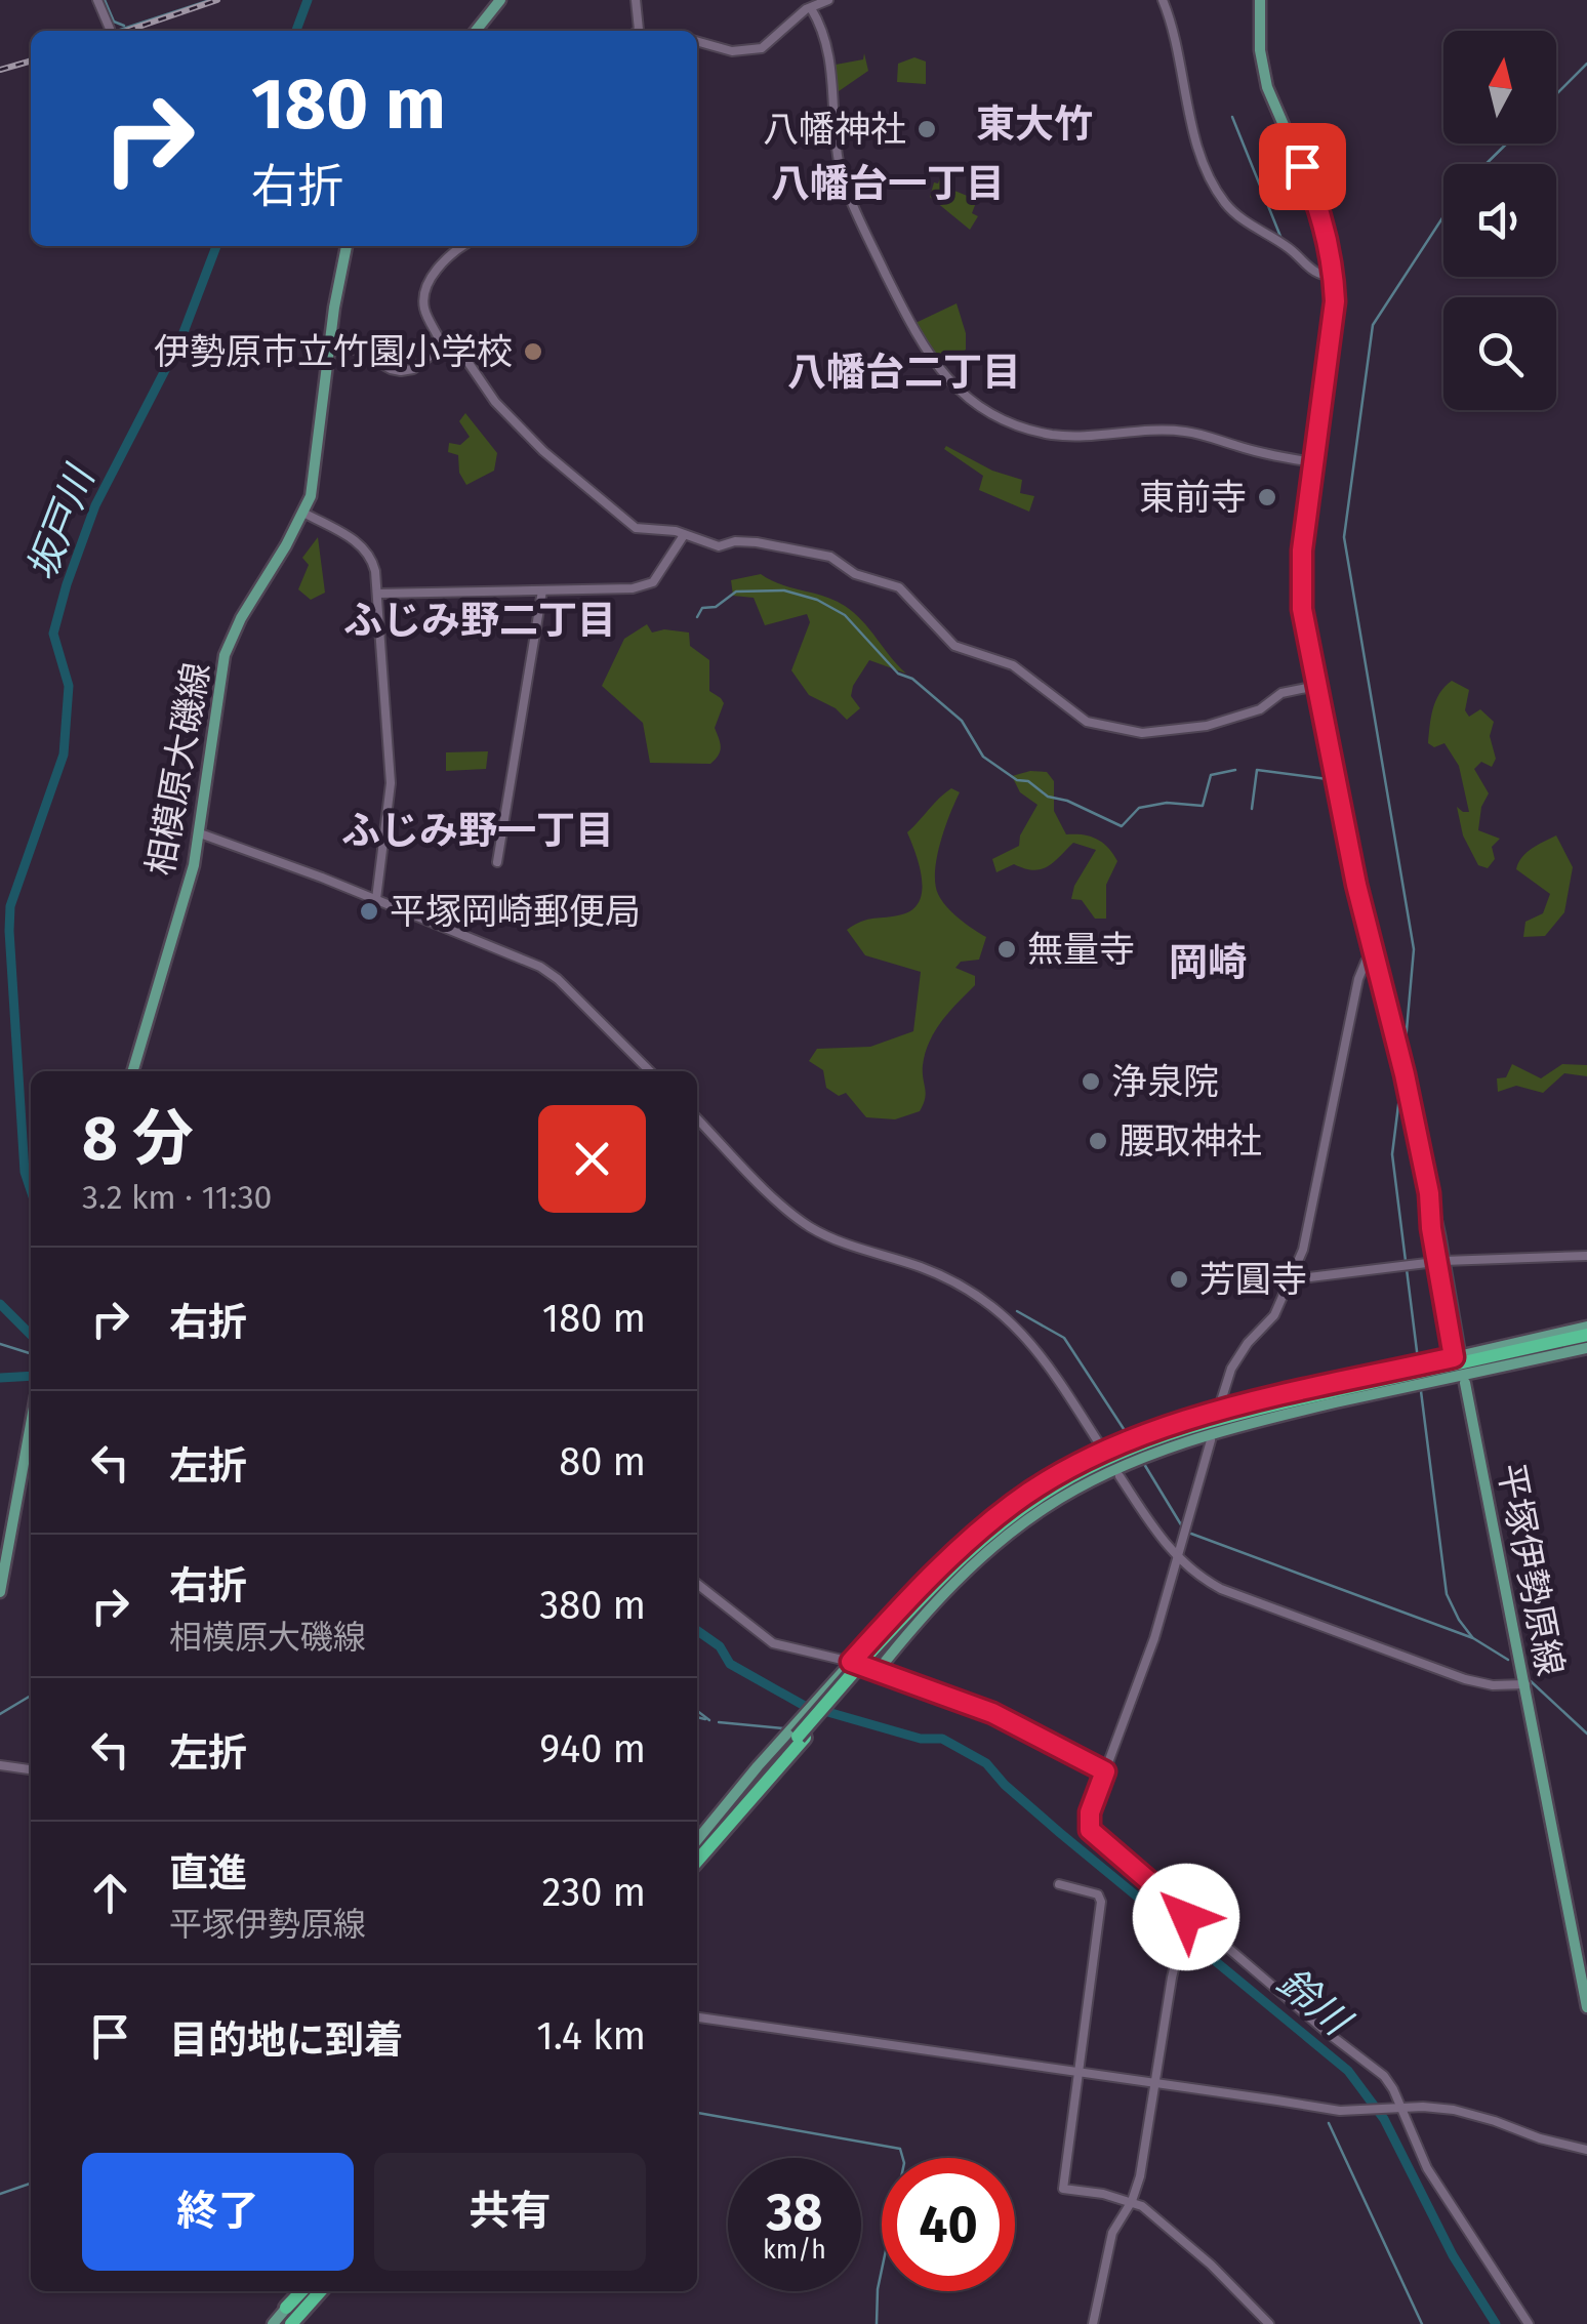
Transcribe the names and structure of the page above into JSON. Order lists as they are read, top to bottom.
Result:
{
  "streets": {
    "main road": ["相模原大磯線", "平塚伊勢原線"]
  },
  "districts": [
    "東大竹",
    "八幡台一丁目",
    "八幡台二丁目",
    "ふじみ野二丁目",
    "ふじみ野一丁目",
    "岡崎"
  ],
  "water": ["坂戸川", "鈴川"],
  "places": [
    "八幡神社",
    "伊勢原市立竹園小学校",
    "東前寺",
    "平塚岡崎郵便局",
    "無量寺",
    "浄泉院",
    "腰取神社",
    "芳圓寺"
  ],
  "north": "top",
  "page": {
    "turn": ["180 m", "右折"],
    "heading": ["8 分", "3.2 km · 11:30"],
    "list": [
      {
        "name": "右折",
        "value": "180 m"
      },
      {
        "name": "左折",
        "value": "80 m"
      },
      {
        "name": "右折",
        "note": "相模原大磯線",
        "value": "380 m"
      },
      {
        "name": "左折",
        "value": "940 m"
      },
      {
        "name": "直進",
        "note": "平塚伊勢原線",
        "value": "230 m"
      },
      {
        "name": "目的地に到着",
        "value": "1.4 km"
      }
    ],
    "buttons": ["終了", "共有"],
    "speed": "38 km/h",
    "limit": "40"
  }
}
